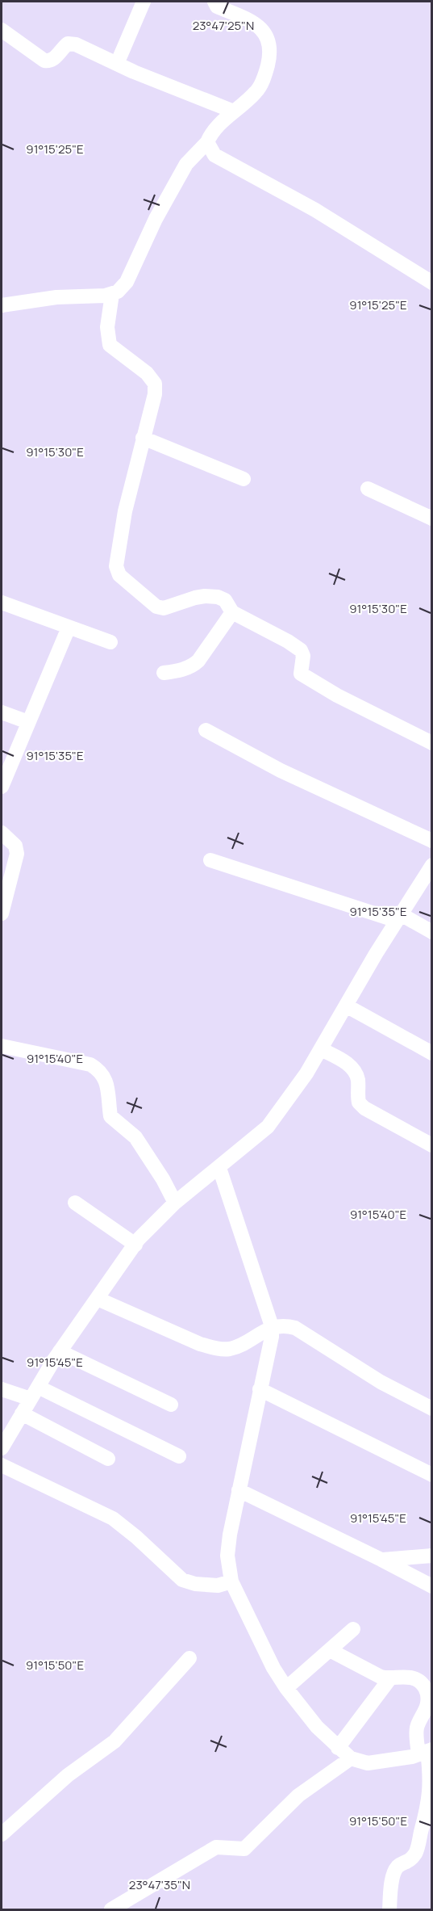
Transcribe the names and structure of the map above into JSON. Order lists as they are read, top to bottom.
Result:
{
  "coordinates": [
    "23°47'25\"N",
    "91°15'25\"E",
    "91°15'30\"E",
    "91°15'35\"E",
    "91°15'40\"E",
    "91°15'45\"E",
    "91°15'50\"E",
    "23°47'35\"N"
  ]
}
